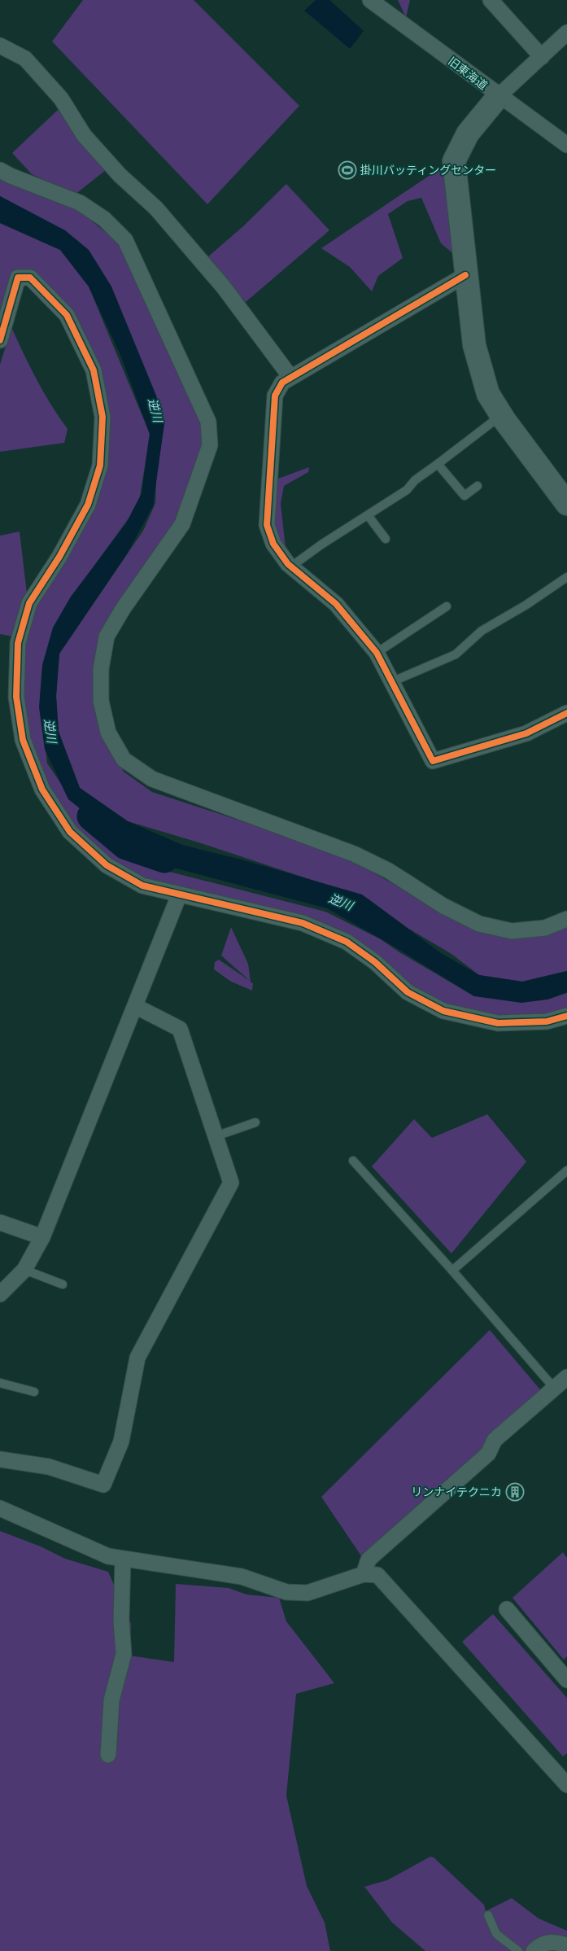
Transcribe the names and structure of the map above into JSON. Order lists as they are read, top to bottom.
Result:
{
  "streets": {
    "street": ["旧東海道"]
  },
  "water": ["逆川"],
  "places": {
    "sports": ["掛川バッティングセンター"],
    "building": ["リンナイテクニカ"]
  }
}
